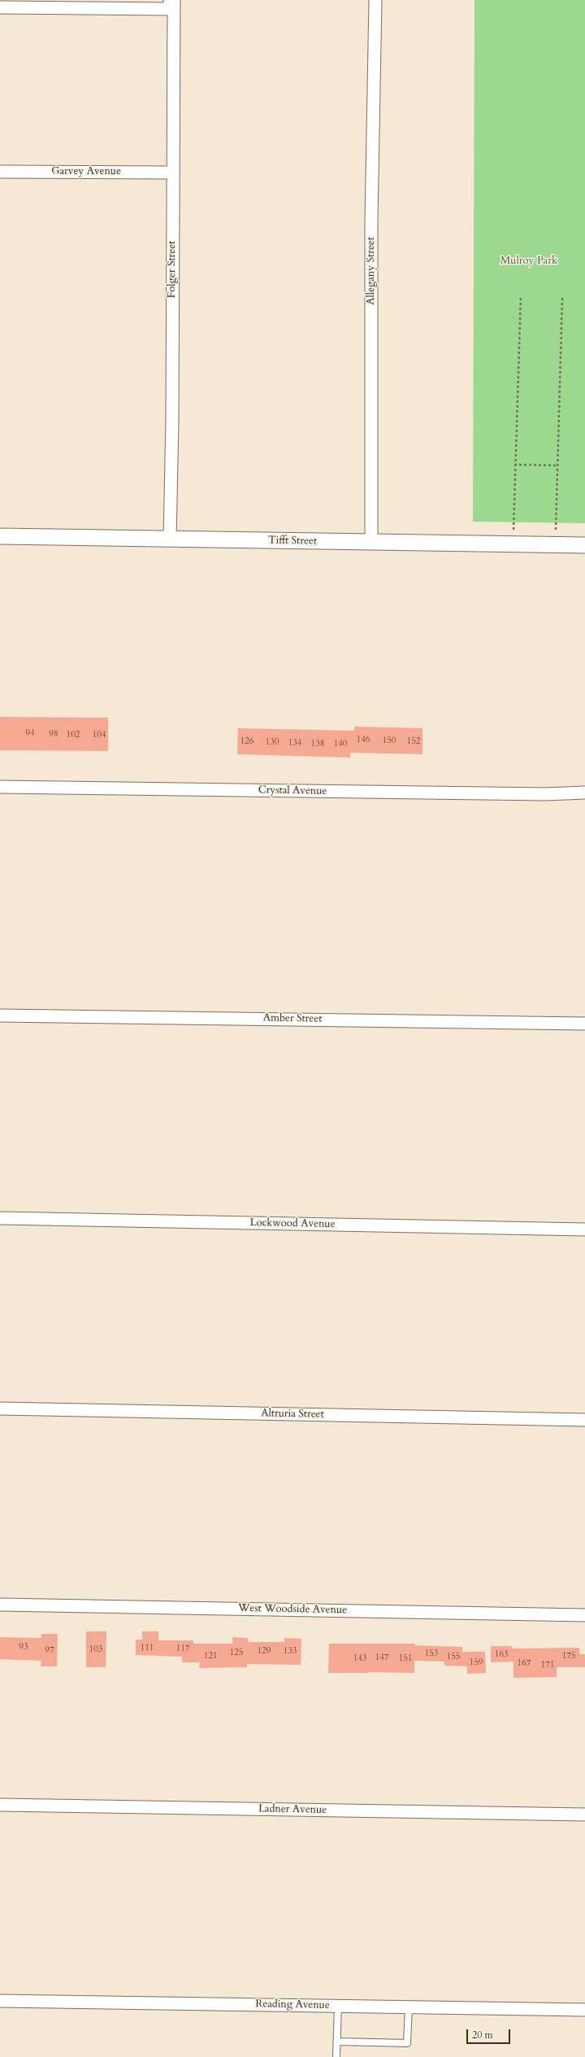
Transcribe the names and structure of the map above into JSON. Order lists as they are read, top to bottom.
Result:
{
  "streets": {
    "street": [
      "Garvey Avenue",
      "Folger Street",
      "Allegany Street",
      "Tifft Street",
      "Crystal Avenue",
      "Amber Street",
      "Lockwood Avenue",
      "Altruria Street",
      "West Woodside Avenue",
      "Ladner Avenue",
      "Reading Avenue"
    ]
  },
  "crossings": [
    ["Garvey Avenue", "Folger Street"],
    ["Folger Street", "Tifft Street"],
    ["Allegany Street", "Tifft Street"]
  ],
  "parks": ["Mulroy Park"],
  "house_numbers": [
    "94",
    "98",
    "102",
    "104",
    "146",
    "150",
    "126",
    "152",
    "130",
    "134",
    "138",
    "140",
    "93",
    "111",
    "117",
    "103",
    "97",
    "129",
    "133",
    "125",
    "153",
    "163",
    "121",
    "175",
    "155",
    "147",
    "143",
    "151",
    "159",
    "167",
    "171"
  ],
  "scale_bar": "20 m"
}
